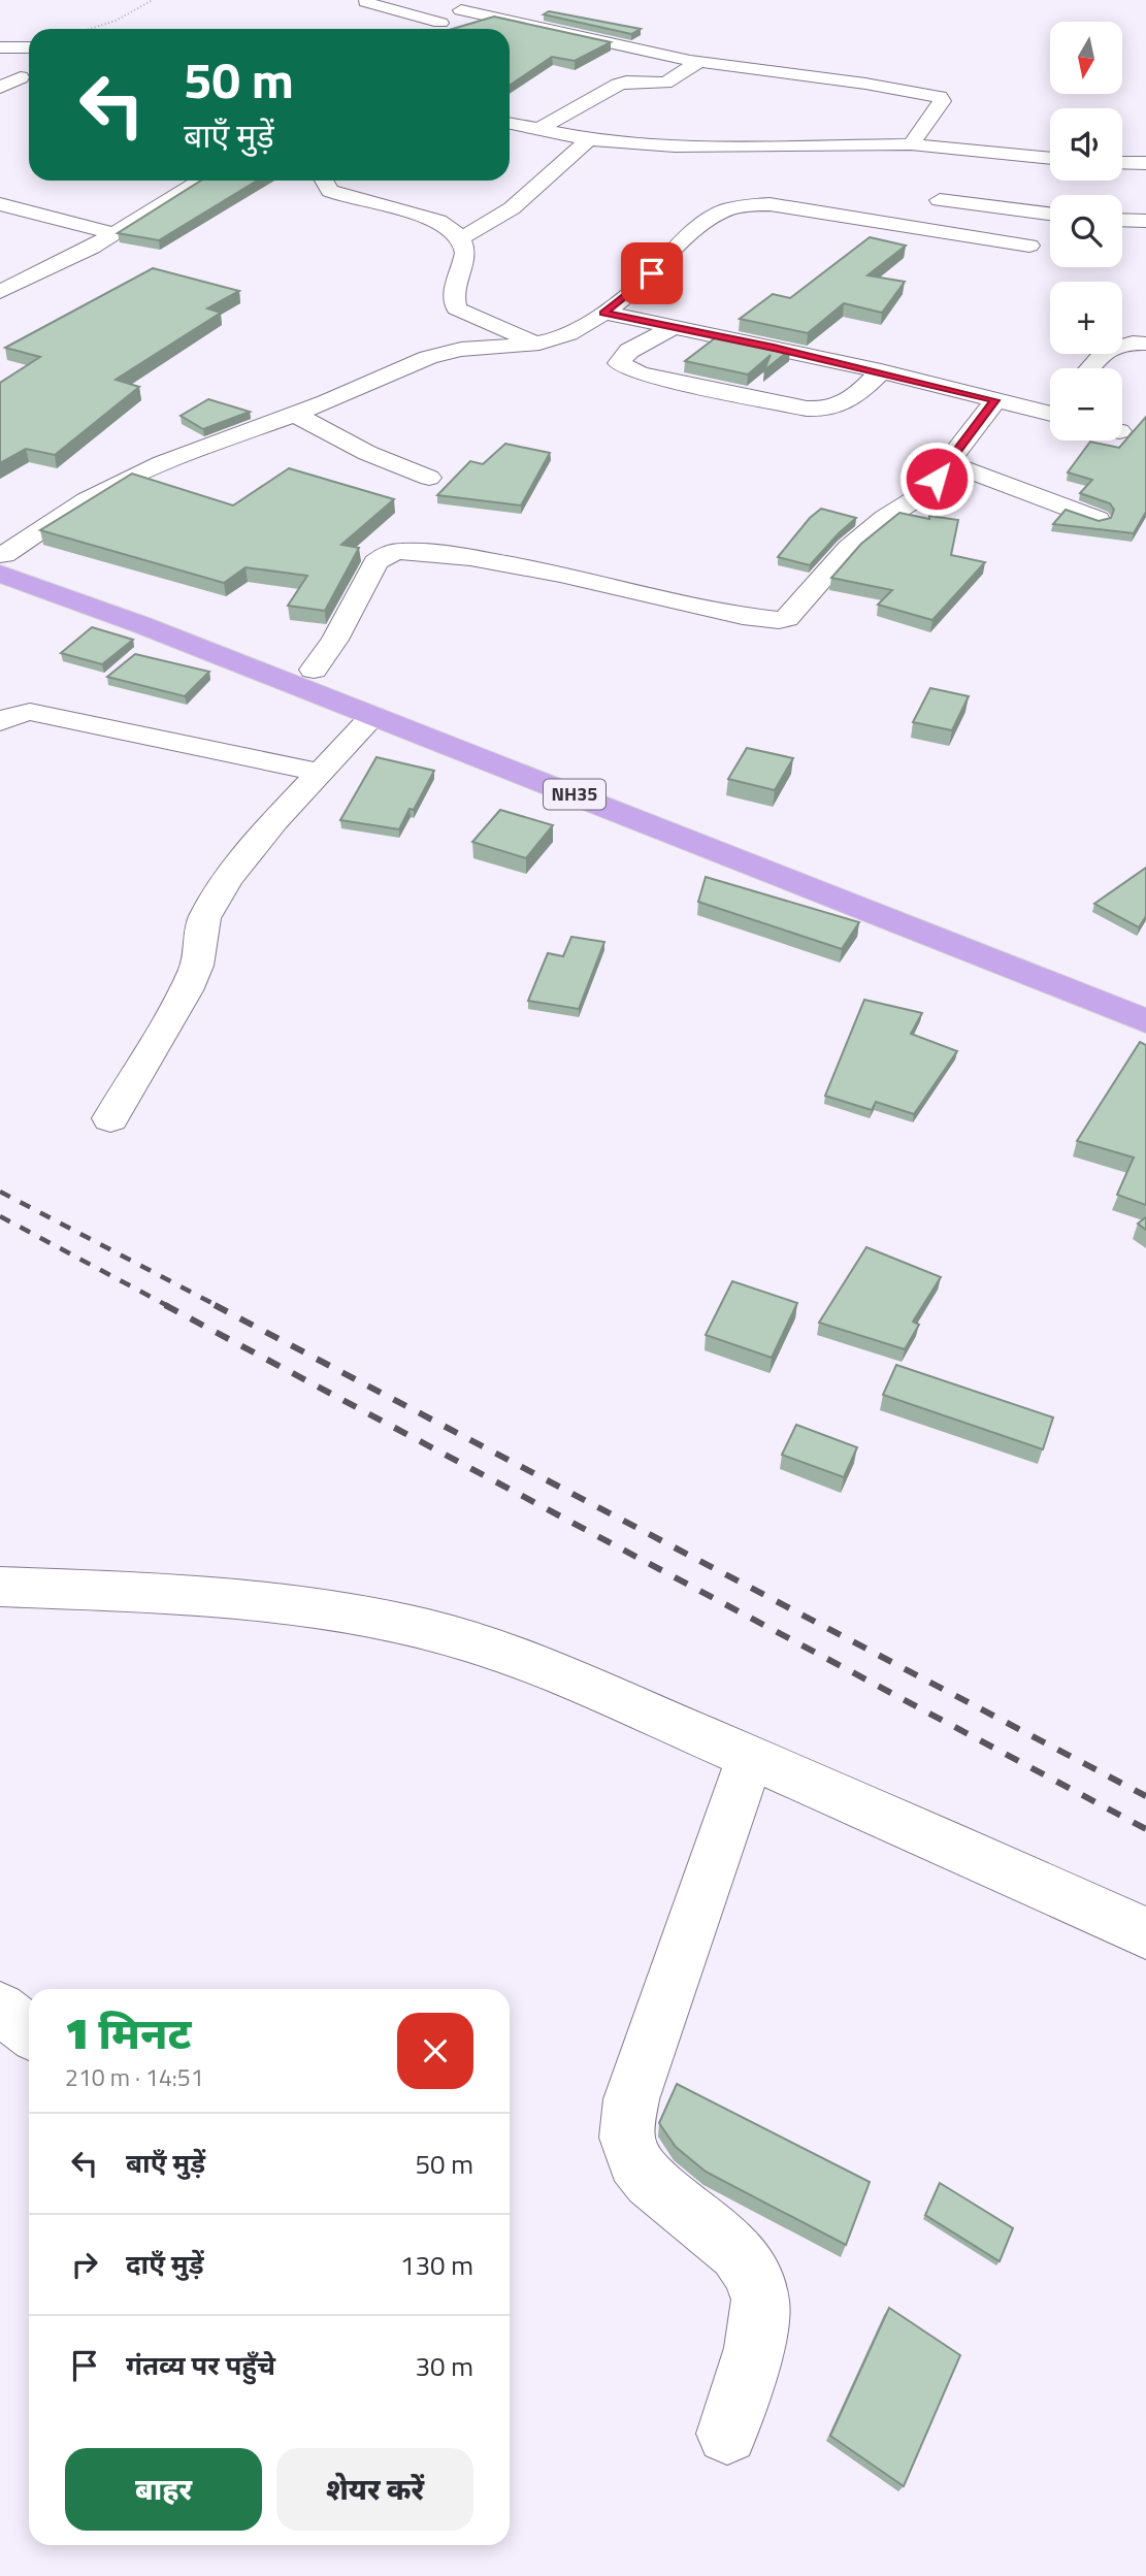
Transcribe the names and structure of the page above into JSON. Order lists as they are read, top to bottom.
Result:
{
  "streets": {
    "highway": ["NH35"]
  },
  "north": "bottom",
  "page": {
    "map_buttons": ["+", "−"],
    "turn": ["50 m", "बाएँ मुड़ें"],
    "heading": ["1 मिनट", "210 m · 14:51"],
    "list": [
      {
        "name": "बाएँ मुड़ें",
        "value": "50 m"
      },
      {
        "name": "दाएँ मुड़ें",
        "value": "130 m"
      },
      {
        "name": "गंतव्य पर पहुँचे",
        "value": "30 m"
      }
    ],
    "buttons": ["बाहर", "शेयर करें"]
  }
}
